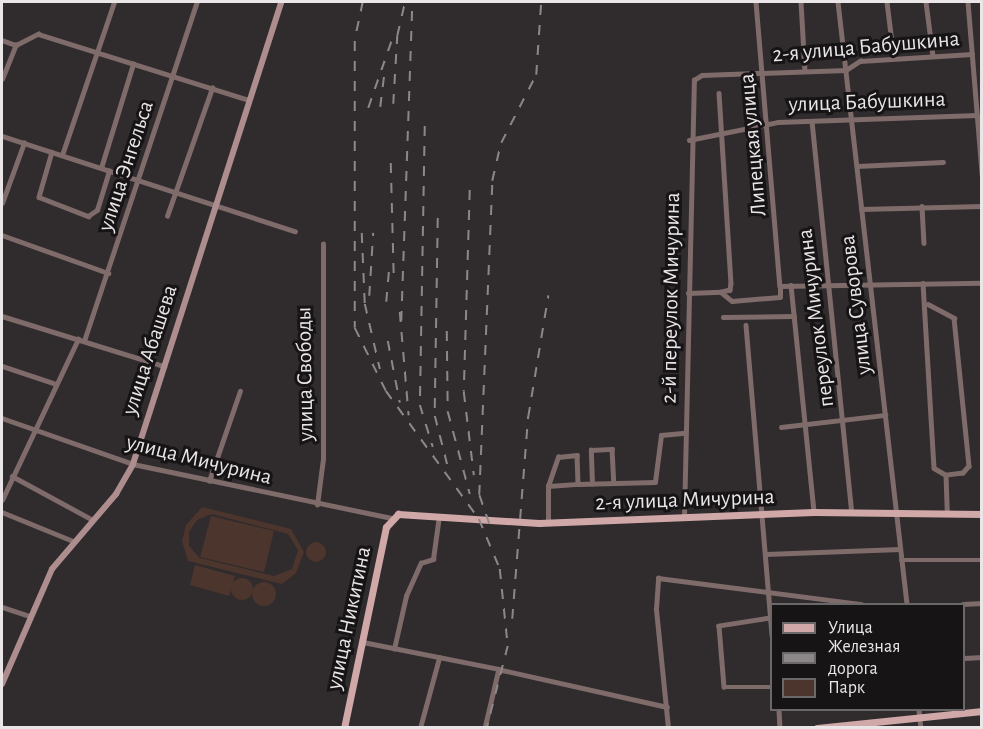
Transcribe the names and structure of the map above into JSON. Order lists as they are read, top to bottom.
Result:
{
  "streets": {
    "main road": ["2-я улица Мичурина", "улица Никитина"],
    "street": [
      "2-я улица Бабушкина",
      "улица Бабушкина",
      "Липецкая улица",
      "улица Энгельса",
      "2-й переулок Мичурина",
      "улица Суворова",
      "переулок Мичурина",
      "улица Абашева",
      "улица Свободы",
      "улица Мичурина"
    ]
  },
  "crossings": [
    ["2-я улица Бабушкина", "Липецкая улица"],
    ["2-я улица Бабушкина", "2-й переулок Мичурина"],
    ["2-я улица Бабушкина", "улица Суворова"],
    ["улица Бабушкина", "Липецкая улица"],
    ["улица Бабушкина", "2-й переулок Мичурина"],
    ["улица Бабушкина", "улица Суворова"],
    ["улица Бабушкина", "переулок Мичурина"],
    ["2-й переулок Мичурина", "2-я улица Мичурина"],
    ["улица Суворова", "2-я улица Мичурина"],
    ["переулок Мичурина", "2-я улица Мичурина"],
    ["улица Абашева", "улица Мичурина"],
    ["улица Свободы", "улица Мичурина"],
    ["улица Мичурина", "2-я улица Мичурина"],
    ["улица Мичурина", "улица Никитина"],
    ["2-я улица Мичурина", "улица Никитина"]
  ],
  "legend": ["Улица", "Железная дорога", "Парк"]
}
